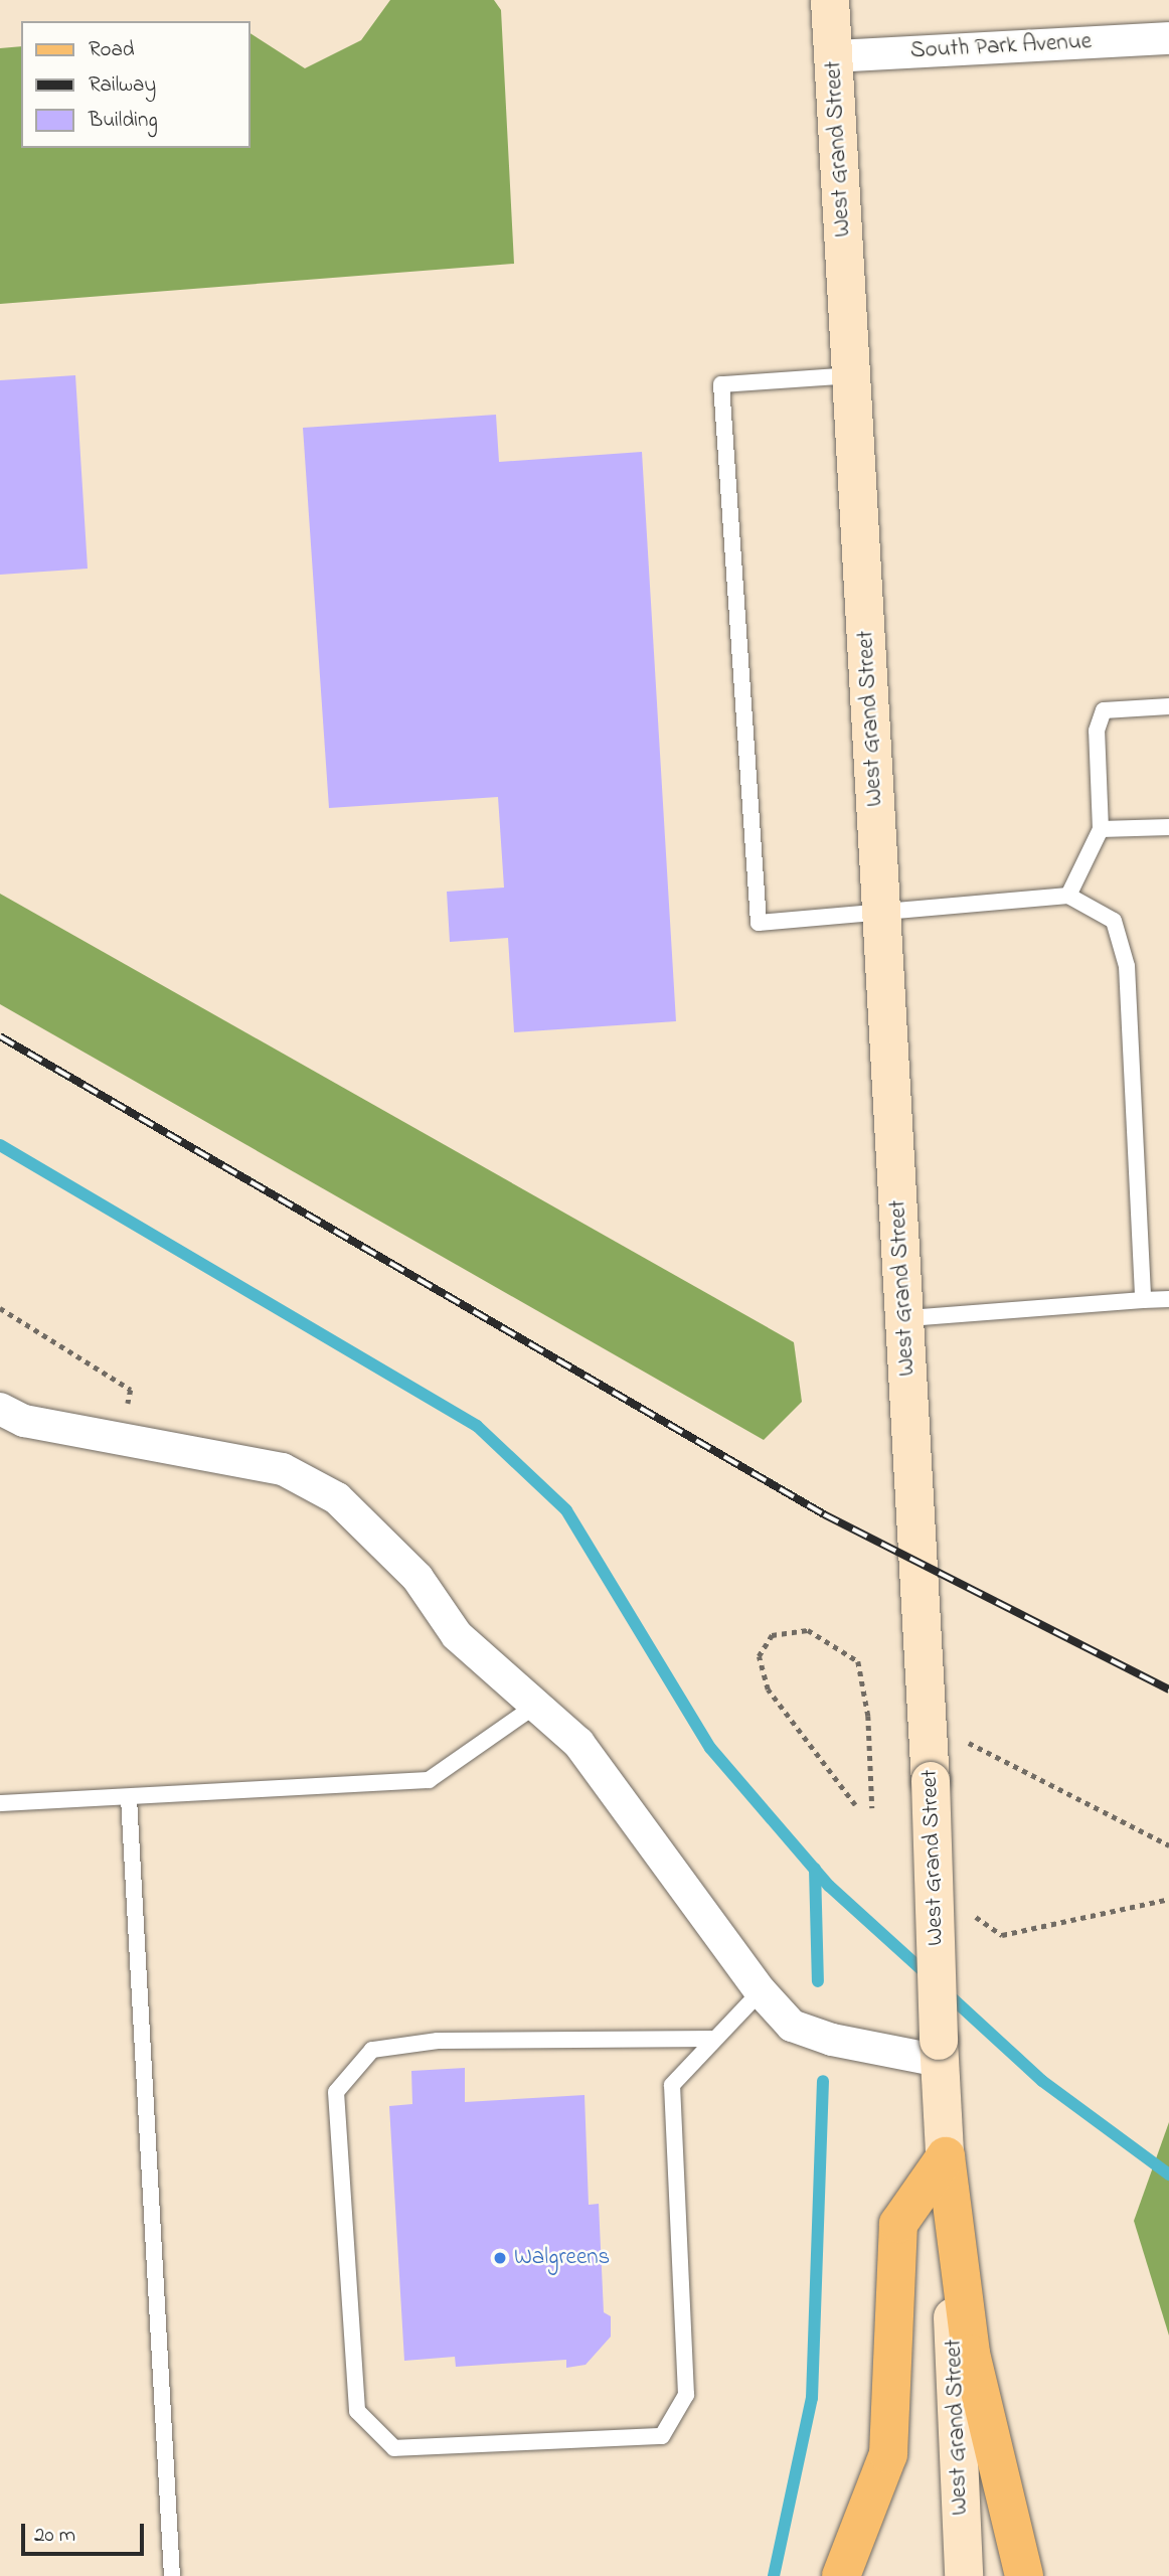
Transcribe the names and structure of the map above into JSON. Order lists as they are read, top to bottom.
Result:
{
  "streets": {
    "main road": ["West Grand Street"],
    "street": ["South Park Avenue"]
  },
  "crossings": [
    ["South Park Avenue", "West Grand Street"]
  ],
  "places": ["Walgreens"],
  "legend": ["Road", "Railway", "Building"],
  "scale_bar": "20 m"
}
